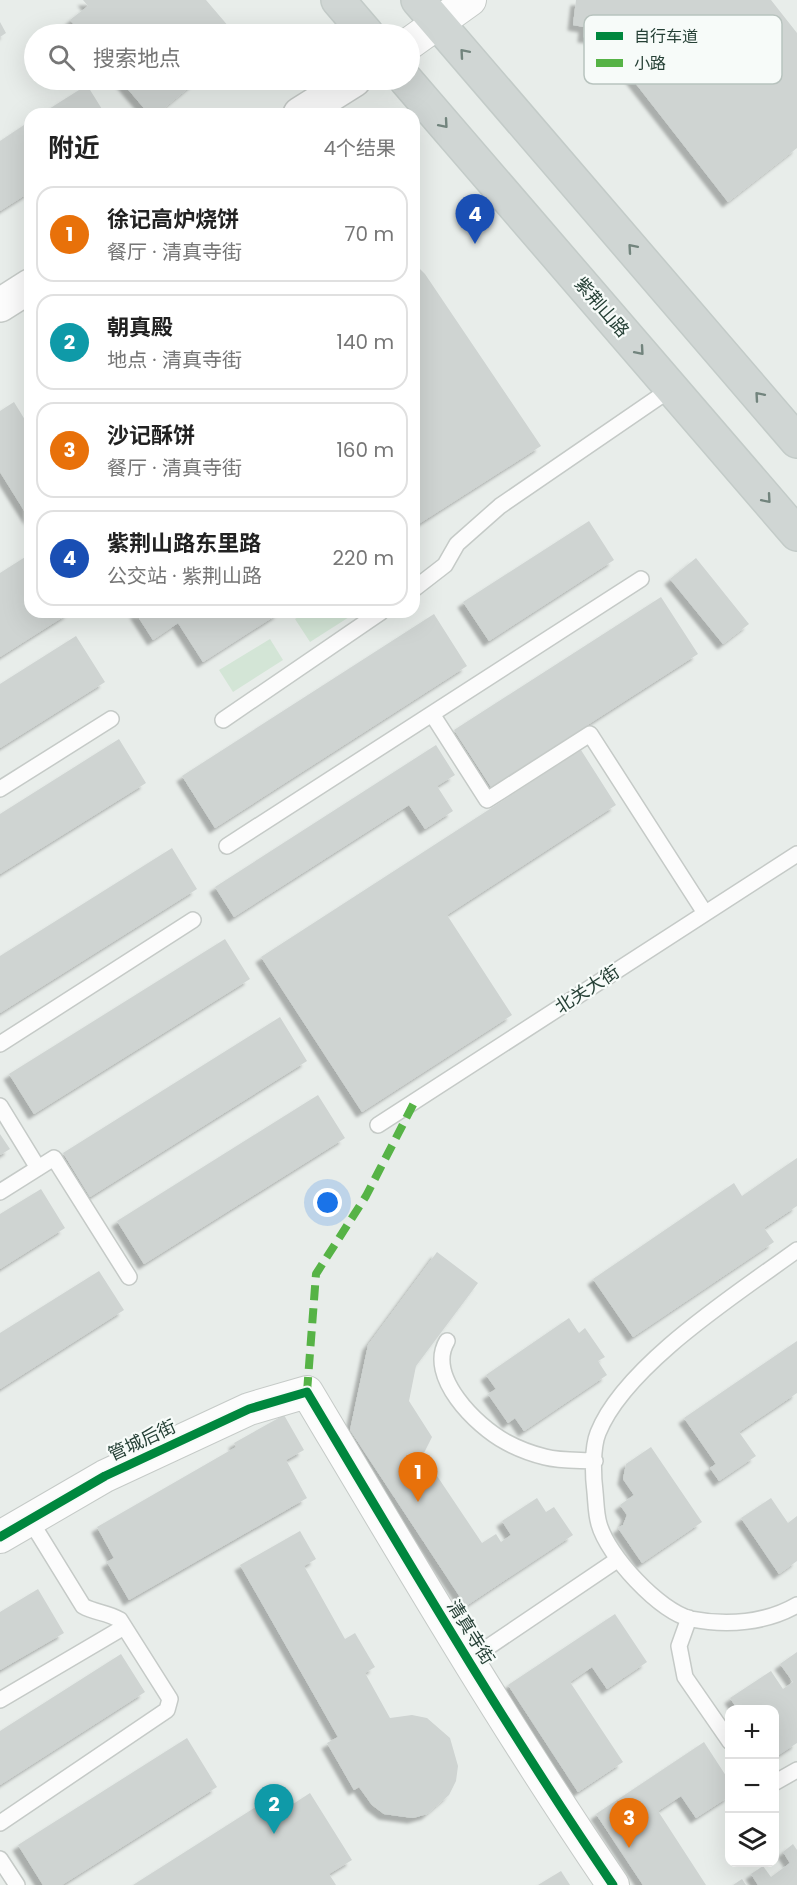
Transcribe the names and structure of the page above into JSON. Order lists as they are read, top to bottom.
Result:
{
  "streets": {
    "main road": ["紫荆山路"],
    "street": ["管城后街", "清真寺街"],
    "lane": ["北关大街"]
  },
  "crossings": [
    ["管城后街", "清真寺街"]
  ],
  "legend": ["自行车道", "小路"],
  "page": {
    "search": "搜索地点",
    "heading": ["附近", "4个结果"],
    "list": [
      {
        "mark": "1",
        "name": "徐记高炉烧饼",
        "note": "餐厅 · 清真寺街",
        "value": "70 m"
      },
      {
        "mark": "2",
        "name": "朝真殿",
        "note": "地点 · 清真寺街",
        "value": "140 m"
      },
      {
        "mark": "3",
        "name": "沙记酥饼",
        "note": "餐厅 · 清真寺街",
        "value": "160 m"
      },
      {
        "mark": "4",
        "name": "紫荆山路东里路",
        "note": "公交站 · 紫荆山路",
        "value": "220 m"
      }
    ],
    "pins": [
      "4",
      "1",
      "2",
      "3"
    ],
    "map_buttons": ["+", "−"]
  }
}
